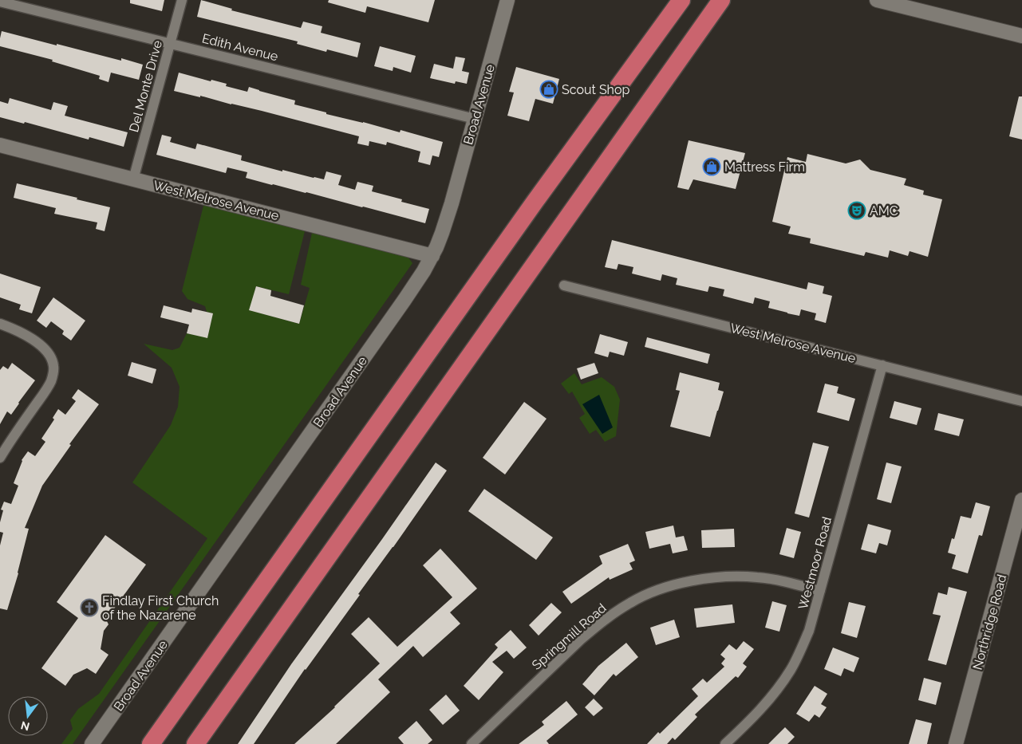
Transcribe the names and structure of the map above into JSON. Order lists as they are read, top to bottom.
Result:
{
  "streets": {
    "main road": ["Broad Avenue", "West Melrose Avenue", "Northridge Road"],
    "street": [
      "Edith Avenue",
      "Del Monte Drive",
      "Westmoor Road",
      "Springmill Road"
    ]
  },
  "crossings": [
    ["Edith Avenue", "Del Monte Drive"],
    ["Edith Avenue", "Broad Avenue"],
    ["Del Monte Drive", "West Melrose Avenue"],
    ["Broad Avenue", "West Melrose Avenue"],
    ["West Melrose Avenue", "Westmoor Road"],
    ["Westmoor Road", "Springmill Road"]
  ],
  "places": {
    "shop": ["Scout Shop", "Mattress Firm"],
    "theatre": ["AMC"],
    "church": ["Findlay First Church of the Nazarene"]
  },
  "north": "bottom"
}
